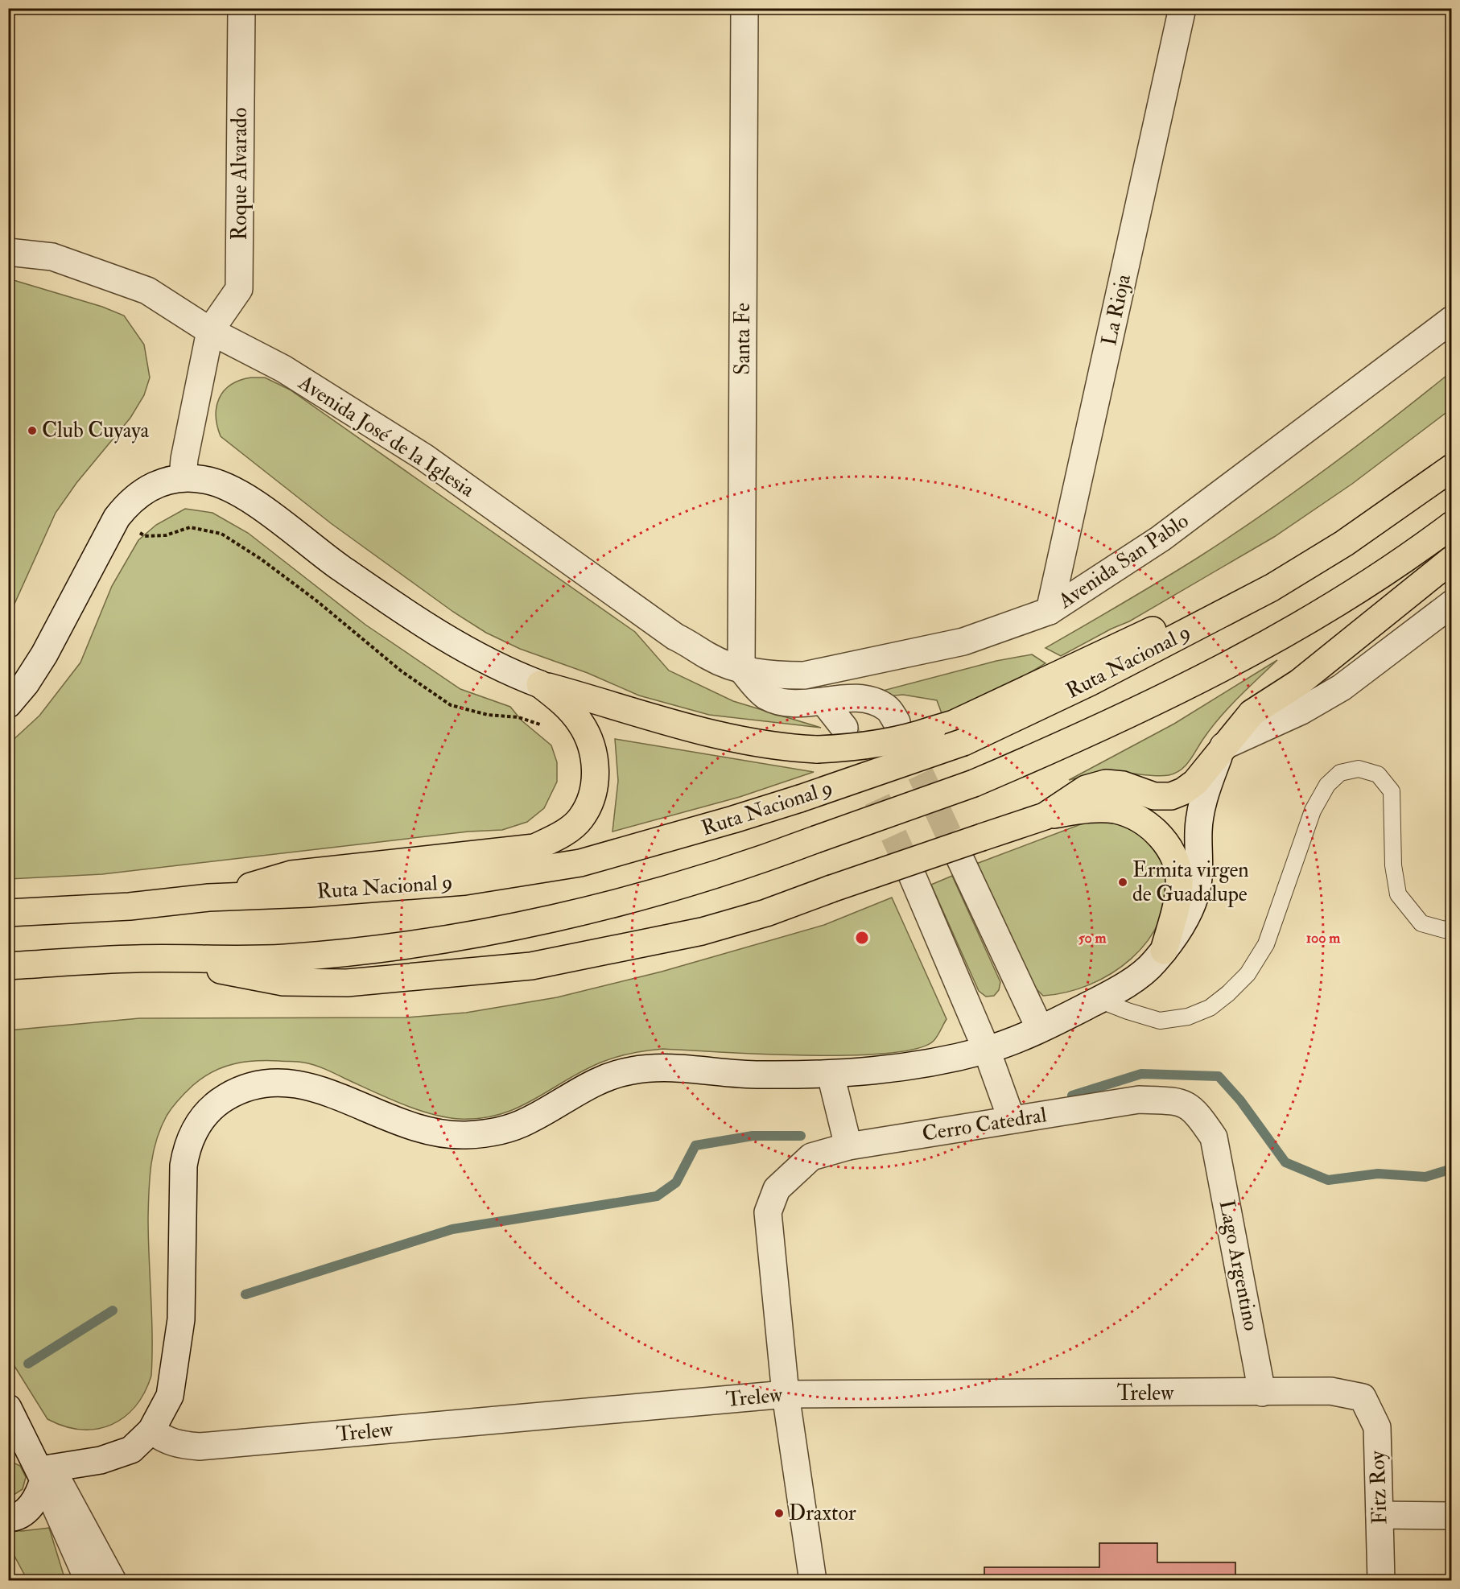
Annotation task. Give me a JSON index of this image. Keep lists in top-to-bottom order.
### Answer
{
  "streets": {
    "highway": ["Ruta Nacional 9"],
    "street": [
      "Roque Alvarado",
      "La Rioja",
      "Santa Fe",
      "Avenida José de la Iglesia",
      "Avenida San Pablo",
      "Cerro Catedral",
      "Lago Argentino",
      "Trelew",
      "Fitz Roy"
    ]
  },
  "crossings": [
    ["Roque Alvarado", "Avenida José de la Iglesia"],
    ["La Rioja", "Avenida San Pablo"],
    ["Santa Fe", "Avenida José de la Iglesia"],
    ["Santa Fe", "Avenida San Pablo"],
    ["Avenida José de la Iglesia", "Avenida San Pablo"],
    ["Cerro Catedral", "Lago Argentino"],
    ["Cerro Catedral", "Trelew"],
    ["Lago Argentino", "Trelew"],
    ["Trelew", "Fitz Roy"]
  ],
  "places": ["Club Cuyaya", "Ermita virgen de Guadalupe", "Draxtor"],
  "rings": ["50 m", "100 m"]
}
